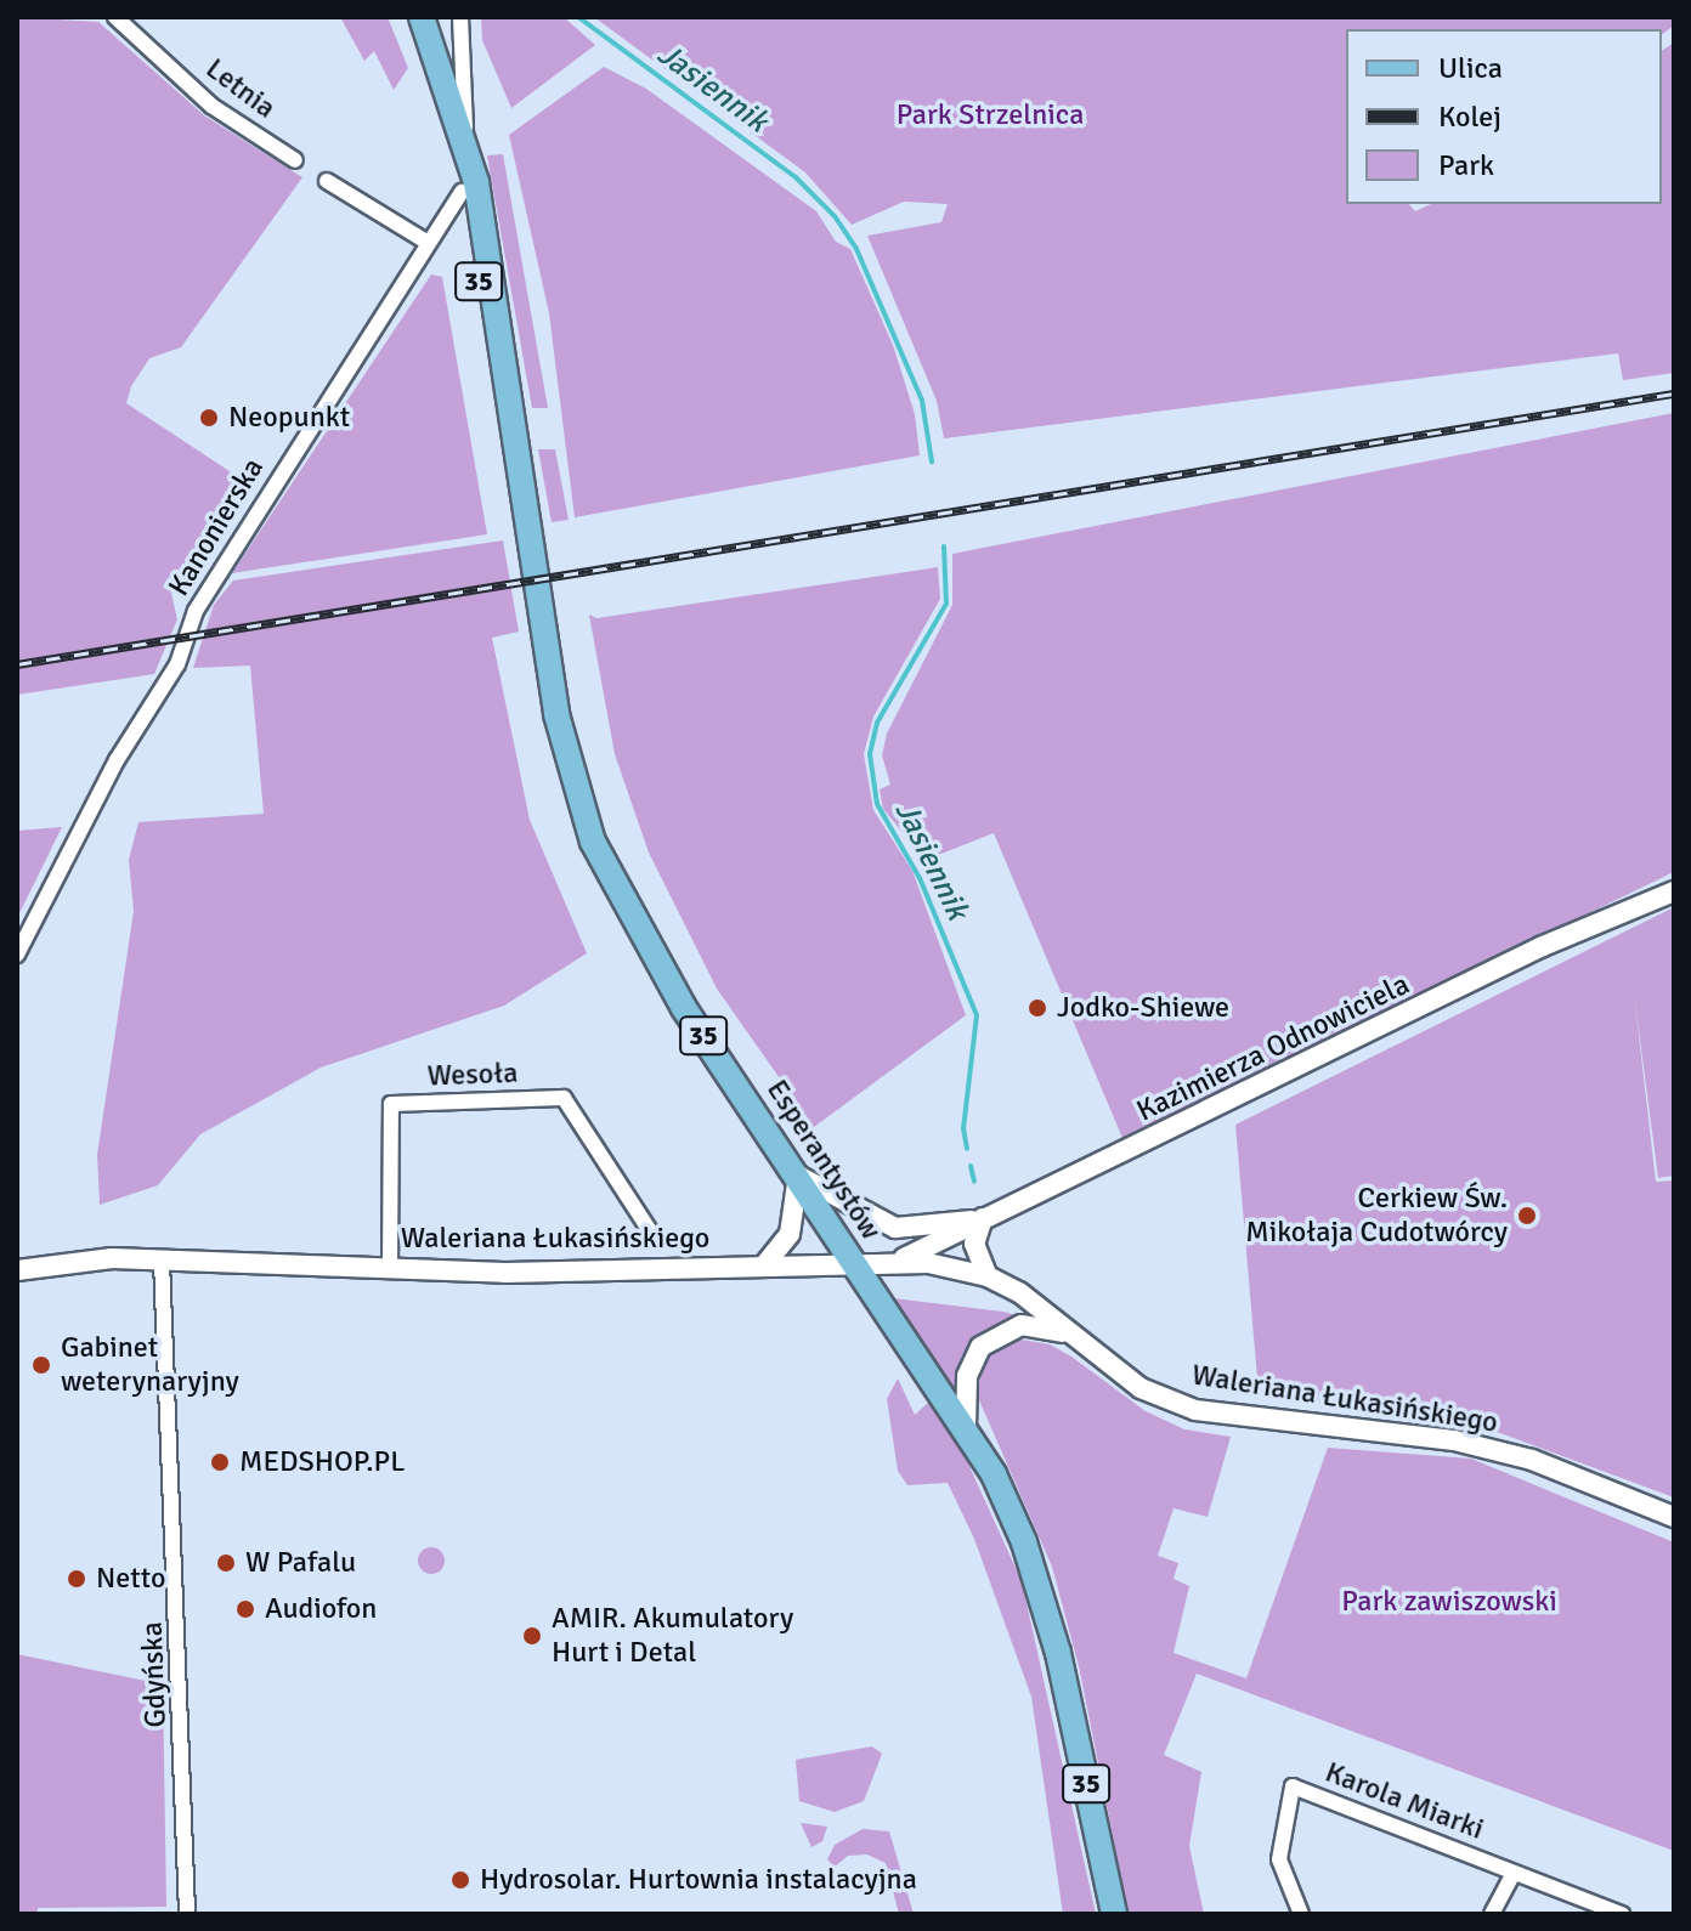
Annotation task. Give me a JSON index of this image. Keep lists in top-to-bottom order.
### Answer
{
  "streets": {
    "main road": ["35", "Esperantystów"],
    "street": [
      "Letnia",
      "Kanonierska",
      "Kazimierza Odnowiciela",
      "Wesoła",
      "Waleriana Łukasińskiego",
      "Gdyńska",
      "Karola Miarki"
    ]
  },
  "crossings": [
    ["Kanonierska", "Esperantystów"],
    ["Kazimierza Odnowiciela", "Waleriana Łukasińskiego"],
    ["Wesoła", "Waleriana Łukasińskiego"],
    ["Esperantystów", "Waleriana Łukasińskiego"],
    ["Waleriana Łukasińskiego", "Gdyńska"]
  ],
  "water": ["Jasiennik"],
  "parks": ["Park Strzelnica", "Park zawiszowski"],
  "places": [
    "Neopunkt",
    "Jodko-Shiewe",
    "Cerkiew Św. Mikołaja Cudotwórcy",
    "Gabinet weterynaryjny",
    "MEDSHOP.PL",
    "W Pafalu",
    "Netto",
    "Audiofon",
    "AMIR. Akumulatory Hurt i Detal",
    "Hydrosolar. Hurtownia instalacyjna"
  ],
  "legend": ["Ulica", "Kolej", "Park"]
}
